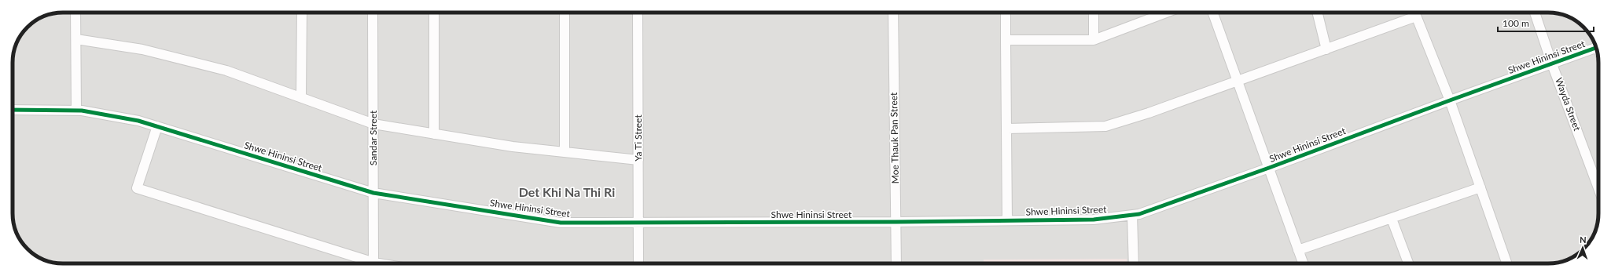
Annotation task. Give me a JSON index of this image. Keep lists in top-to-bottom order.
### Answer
{
  "streets": {
    "street": [
      "Shwe Hininsi Street",
      "Wayda Street",
      "Sandar Street",
      "Ya Ti Street",
      "Moe Thauk Pan Street"
    ]
  },
  "crossings": [
    ["Shwe Hininsi Street", "Wayda Street"],
    ["Shwe Hininsi Street", "Sandar Street"],
    ["Shwe Hininsi Street", "Ya Ti Street"],
    ["Shwe Hininsi Street", "Moe Thauk Pan Street"]
  ],
  "districts": ["Det Khi Na Thi Ri"],
  "scale_bar": "100 m",
  "north": "top"
}
